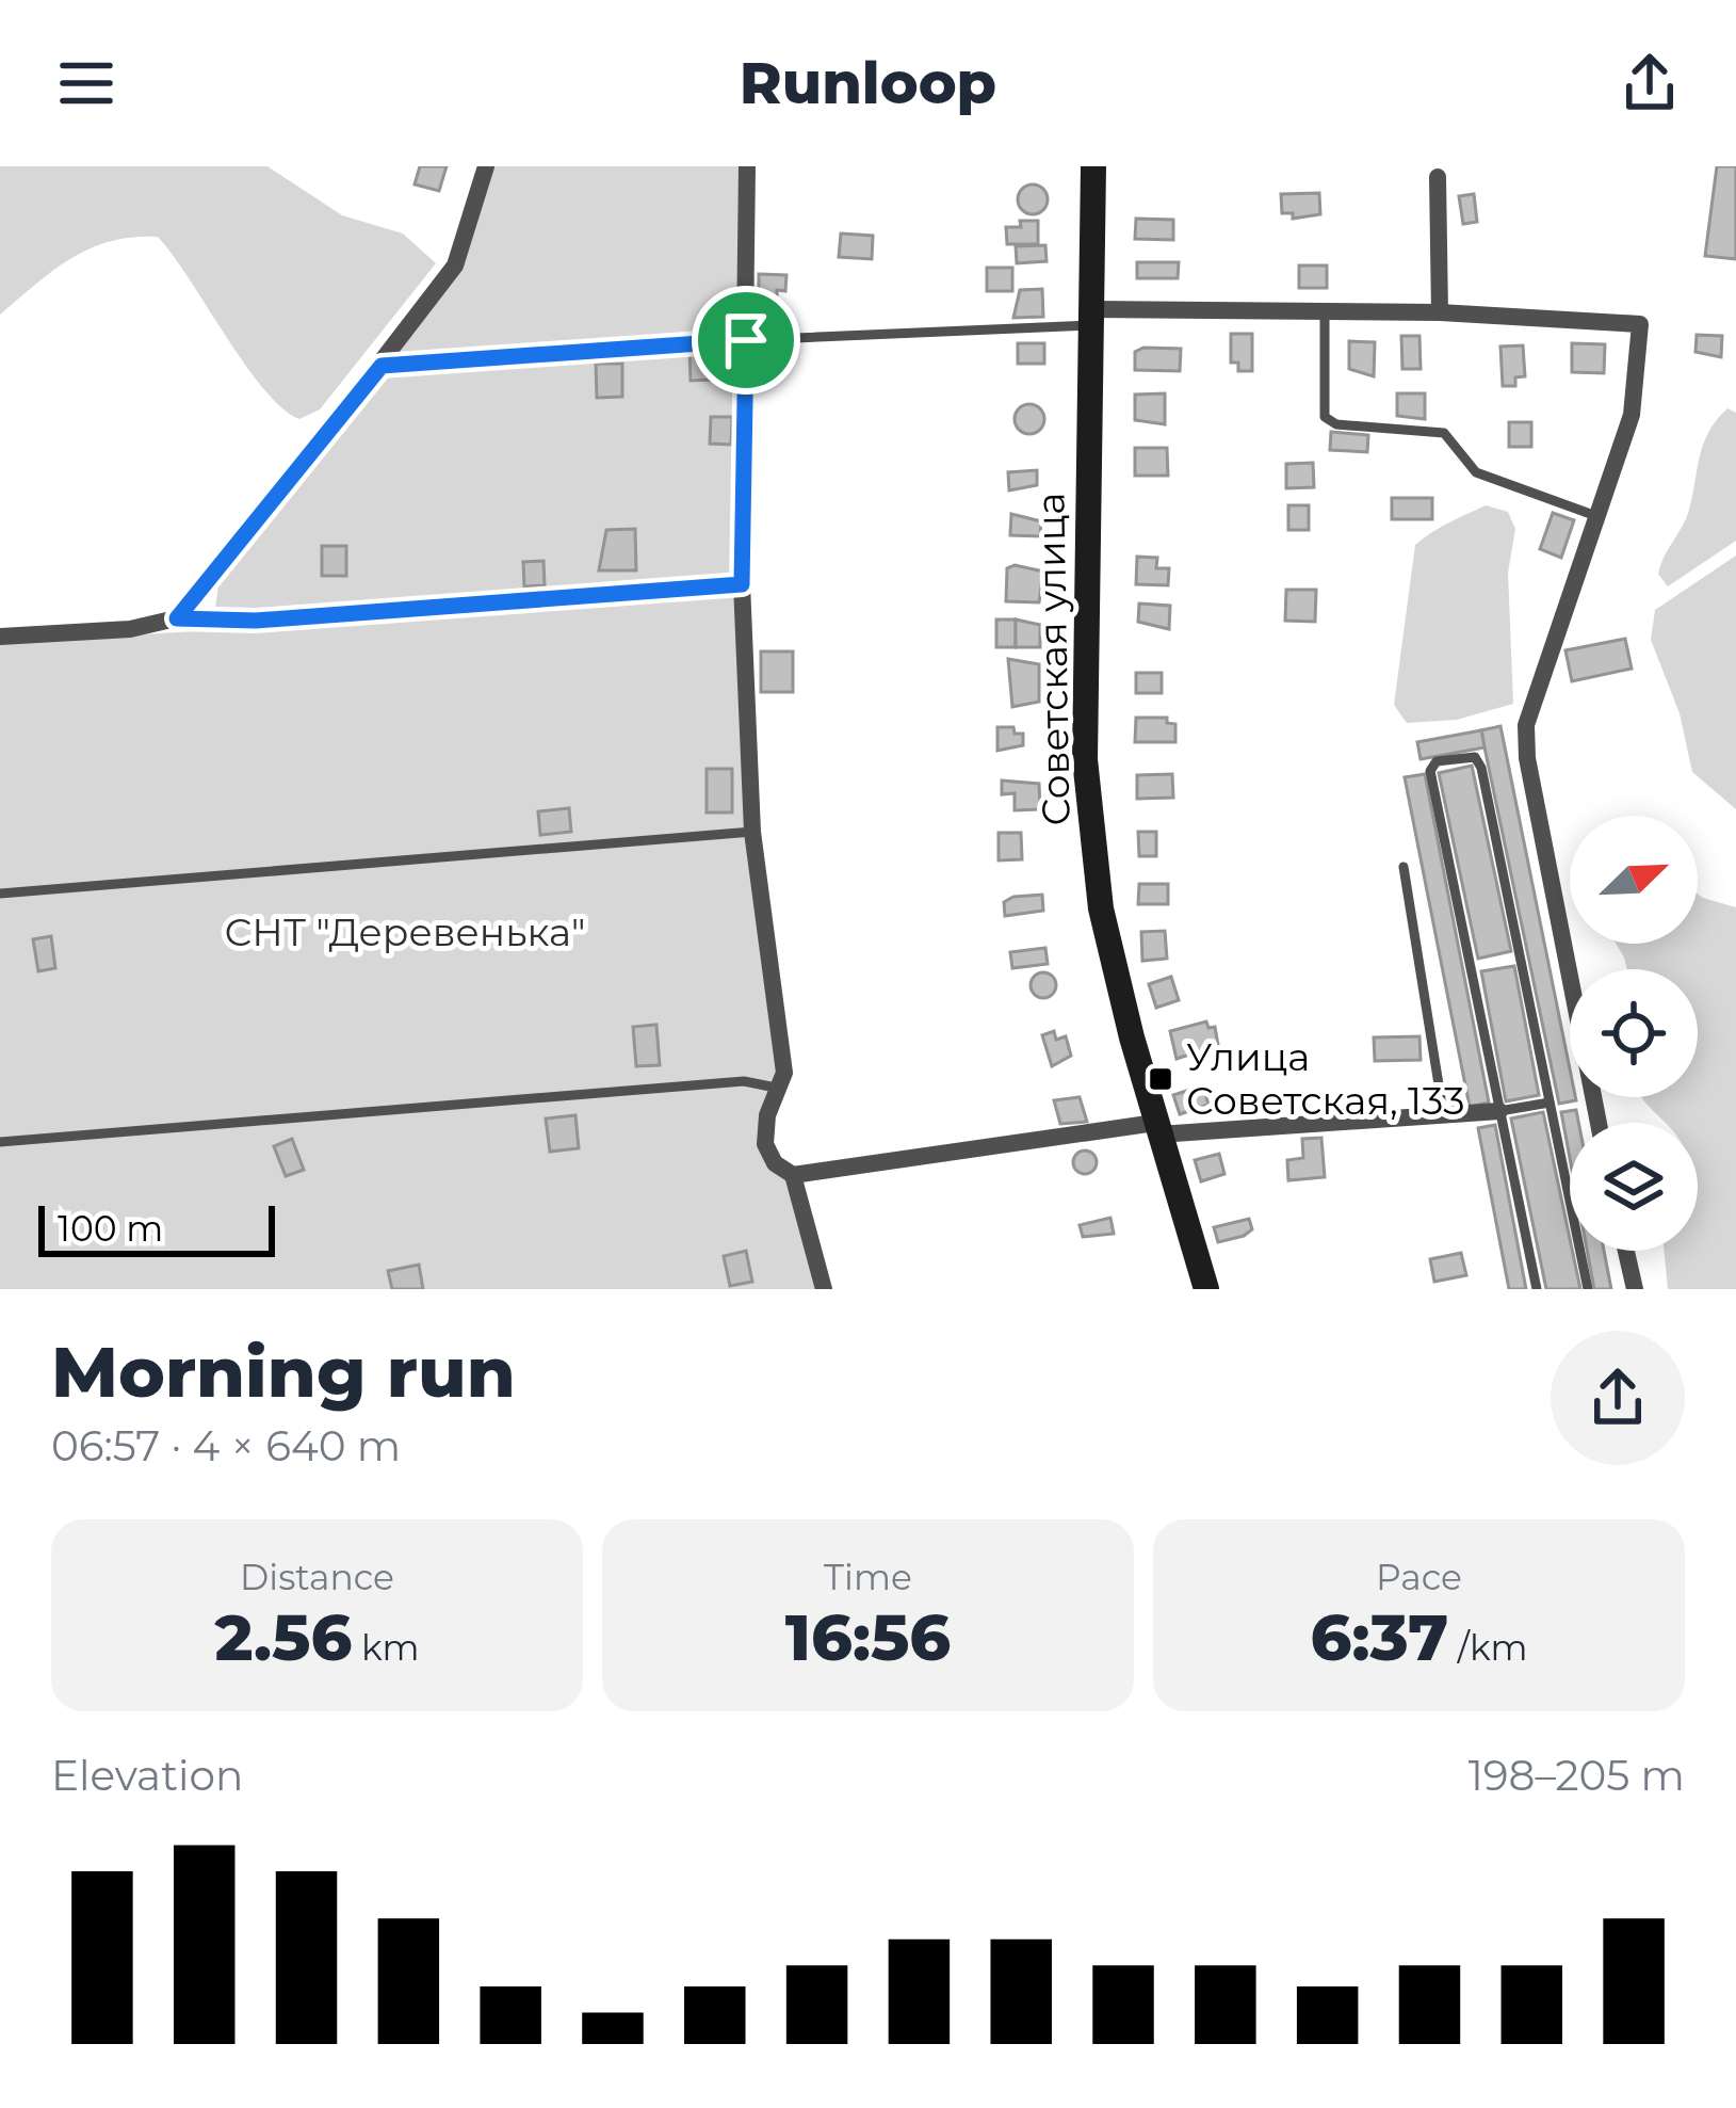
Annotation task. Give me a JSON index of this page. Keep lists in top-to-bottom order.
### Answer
{
  "streets": {
    "street": ["Советская улица"]
  },
  "parks": ["СНТ \"Деревенька\""],
  "places": {
    "transit": ["Улица Советская, 133"]
  },
  "scale_bar": "100 m",
  "north": "top right",
  "page": {
    "header": "Runloop",
    "scale": "100 m",
    "heading": ["Morning run", "06:57 · 4 × 640 m"],
    "stats": [
      ["Distance", "2.56 km"],
      ["Time", "16:56"],
      ["Pace", "6:37 /km"]
    ],
    "chart": ["Elevation", "198–205 m"]
  }
}
